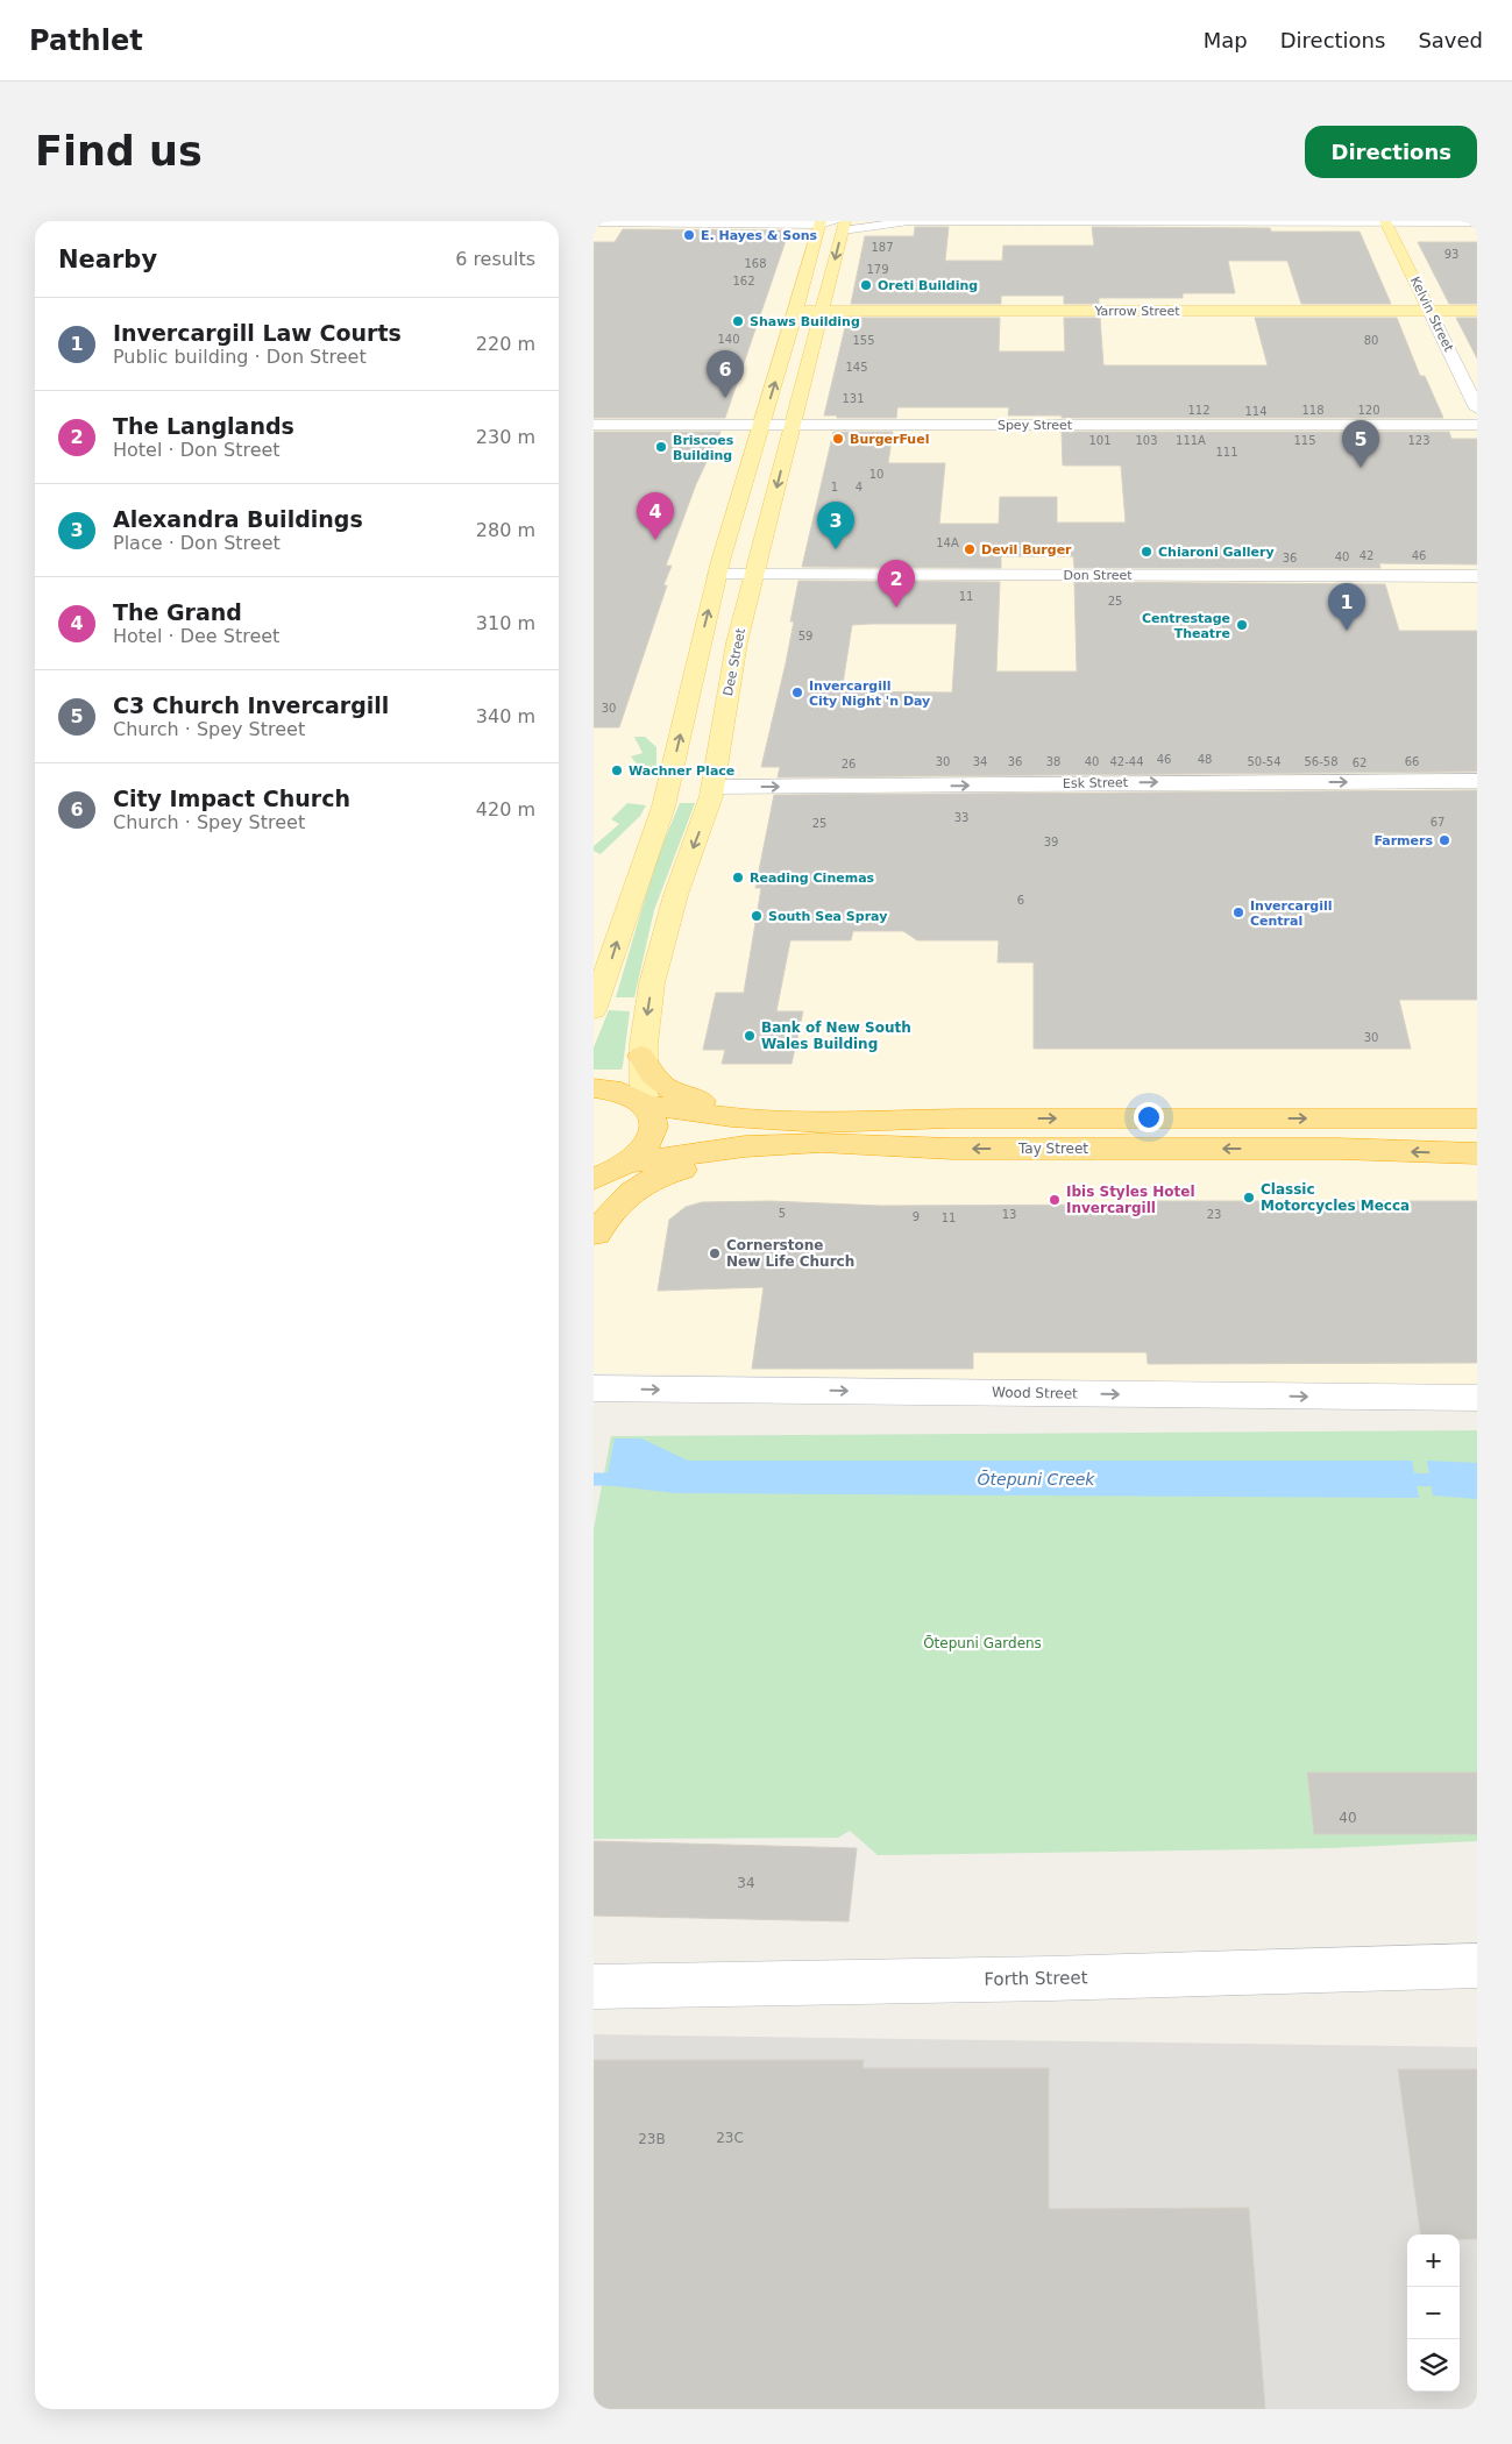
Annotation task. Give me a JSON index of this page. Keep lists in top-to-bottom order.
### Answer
{
  "streets": {
    "highway": ["Tay Street"],
    "main road": ["Yarrow Street", "Kelvin Street", "Dee Street"],
    "street": [
      "Spey Street",
      "Don Street",
      "Esk Street",
      "Wood Street",
      "Forth Street"
    ]
  },
  "crossings": [
    ["Yarrow Street", "Kelvin Street"],
    ["Yarrow Street", "Dee Street"],
    ["Spey Street", "Dee Street"],
    ["Don Street", "Dee Street"],
    ["Dee Street", "Esk Street"],
    ["Dee Street", "Tay Street"]
  ],
  "one_way": ["Esk Street", "Wood Street"],
  "water": ["Ōtepuni Creek"],
  "parks": ["Ōtepuni Gardens"],
  "places": [
    "E. Hayes & Sons",
    "Oreti Building",
    "Shaws Building",
    "BurgerFuel",
    "Briscoes Building",
    "Devil Burger",
    "Chiaroni Gallery",
    "Centrestage Theatre",
    "Invercargill City Night 'n Day",
    "Wachner Place",
    "Farmers",
    "Reading Cinemas",
    "Invercargill Central",
    "South Sea Spray",
    "Bank of New South Wales Building",
    "Classic Motorcycles Mecca",
    "Ibis Styles Hotel Invercargill",
    "Cornerstone New Life Church"
  ],
  "house_numbers": [
    "187",
    "93",
    "168",
    "179",
    "162",
    "140",
    "155",
    "80",
    "145",
    "131",
    "112",
    "118",
    "120",
    "114",
    "101",
    "103",
    "111A",
    "115",
    "123",
    "111",
    "10",
    "1",
    "4",
    "14A",
    "42",
    "46",
    "40",
    "36",
    "11",
    "25",
    "59",
    "30",
    "46",
    "48",
    "30",
    "34",
    "36",
    "38",
    "40",
    "42-44",
    "50-54",
    "56-58",
    "66",
    "62",
    "26",
    "33",
    "67",
    "25",
    "39",
    "6",
    "30",
    "5",
    "13",
    "23",
    "9",
    "11",
    "40",
    "34",
    "23C",
    "23B"
  ],
  "page": {
    "header": "Pathlet",
    "nav": ["Map", "Directions", "Saved"],
    "buttons": "Directions",
    "title": "Find us",
    "heading": ["Nearby", "6 results"],
    "list": [
      {
        "mark": "1",
        "name": "Invercargill Law Courts",
        "note": "Public building · Don Street",
        "value": "220 m"
      },
      {
        "mark": "2",
        "name": "The Langlands",
        "note": "Hotel · Don Street",
        "value": "230 m"
      },
      {
        "mark": "3",
        "name": "Alexandra Buildings",
        "note": "Place · Don Street",
        "value": "280 m"
      },
      {
        "mark": "4",
        "name": "The Grand",
        "note": "Hotel · Dee Street",
        "value": "310 m"
      },
      {
        "mark": "5",
        "name": "C3 Church Invercargill",
        "note": "Church · Spey Street",
        "value": "340 m"
      },
      {
        "mark": "6",
        "name": "City Impact Church",
        "note": "Church · Spey Street",
        "value": "420 m"
      }
    ],
    "pins": [
      "6",
      "5",
      "4",
      "3",
      "2",
      "1"
    ],
    "map_buttons": ["+", "−"]
  }
}
